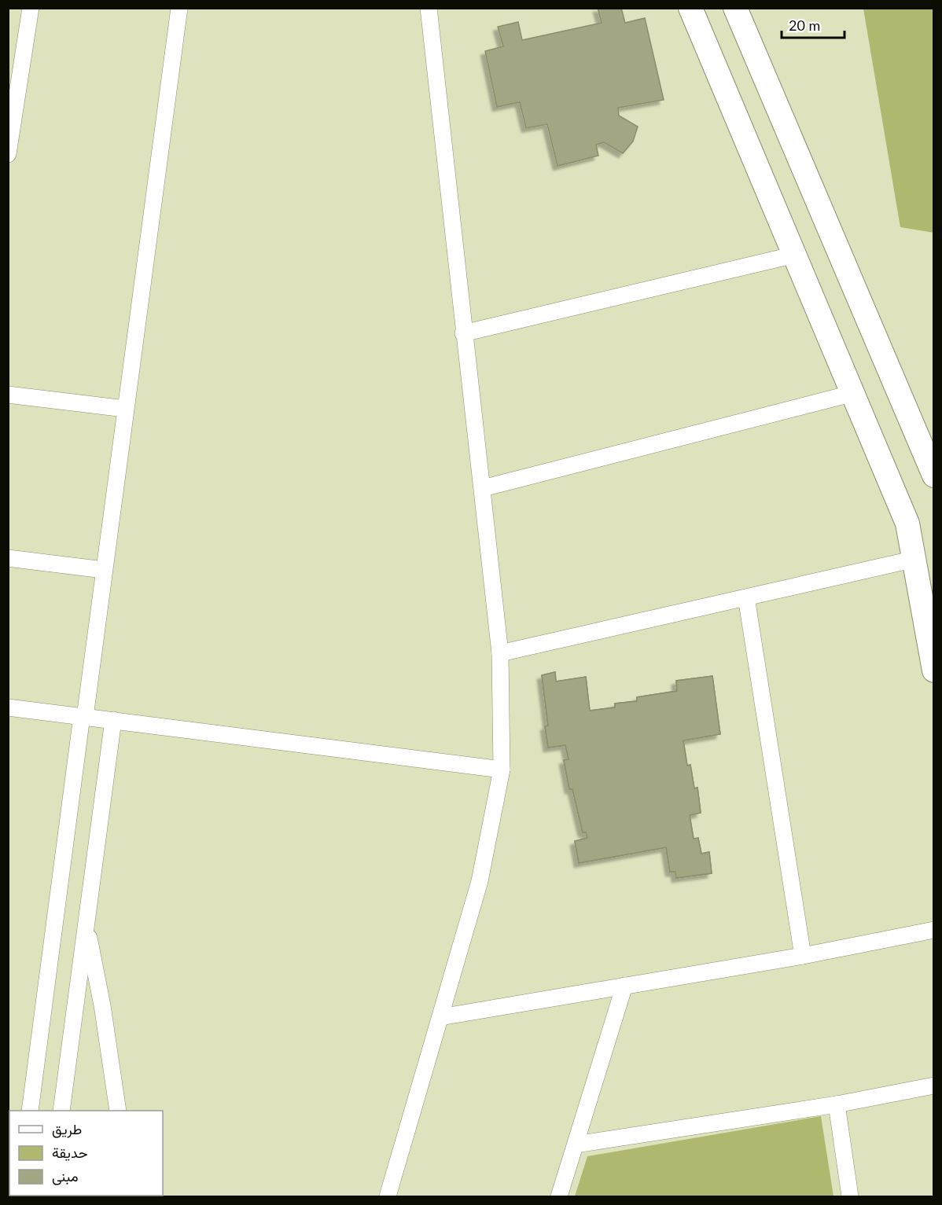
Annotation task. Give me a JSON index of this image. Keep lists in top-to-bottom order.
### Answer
{
  "legend": ["طريق", "حديقة", "مبنى"],
  "scale_bar": "20 m"
}
